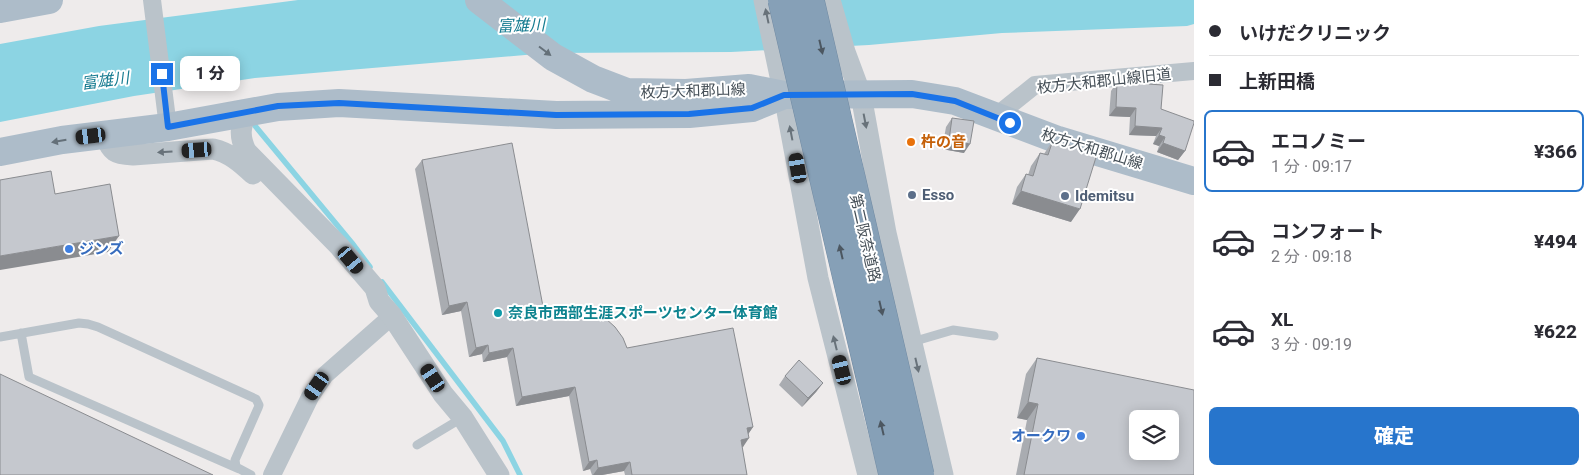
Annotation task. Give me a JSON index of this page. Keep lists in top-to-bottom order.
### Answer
{
  "streets": {
    "highway": ["第二阪奈道路"],
    "main road": ["枚方大和郡山線"],
    "street": ["枚方大和郡山線旧道"]
  },
  "crossings": [
    ["枚方大和郡山線旧道", "枚方大和郡山線"]
  ],
  "water": ["富雄川"],
  "places": [
    "杵の音",
    "Esso",
    "Idemitsu",
    "ジンズ",
    "奈良市西部生涯スポーツセンター体育館",
    "オークワ"
  ],
  "page": {
    "banner": ["いけだクリニック", "上新田橋"],
    "bubble": "1 分",
    "list": [
      {
        "name": "エコノミー",
        "note": "1 分 · 09:17",
        "value": "¥366"
      },
      {
        "name": "コンフォート",
        "note": "2 分 · 09:18",
        "value": "¥494"
      },
      {
        "name": "XL",
        "note": "3 分 · 09:19",
        "value": "¥622"
      }
    ],
    "buttons": "確定"
  }
}
